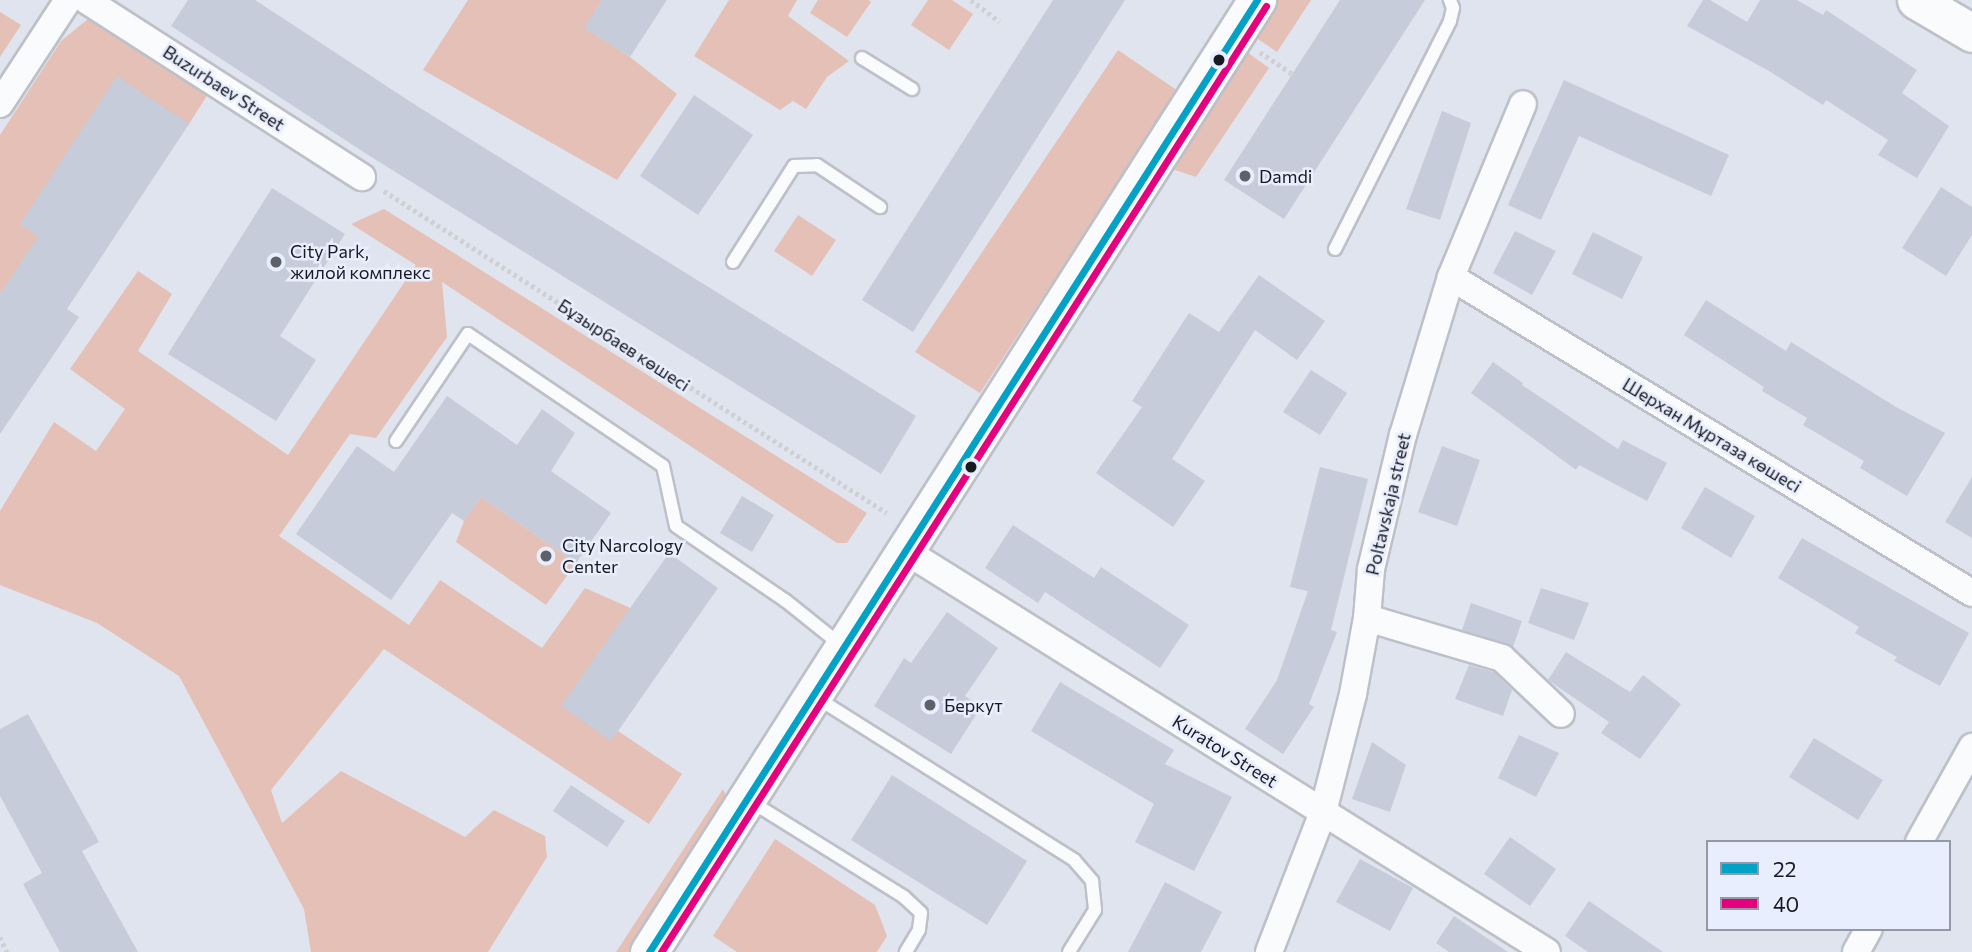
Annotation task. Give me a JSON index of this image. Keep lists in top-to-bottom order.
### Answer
{
  "streets": {
    "street": [
      "Buzurbaev Street",
      "Шерхан Мұртаза көшесі",
      "Poltavskaja street",
      "Kuratov Street"
    ],
    "path": ["Бұзырбаев көшесі"]
  },
  "crossings": [
    ["Buzurbaev Street", "Бұзырбаев көшесі"],
    ["Шерхан Мұртаза көшесі", "Poltavskaja street"],
    ["Poltavskaja street", "Kuratov Street"]
  ],
  "places": [
    "Damdi",
    "City Park, жилой комплекс",
    "City Narcology Center",
    "Беркут"
  ],
  "lines": ["transit line 22", "transit line 40"],
  "legend": ["22", "40"]
}
